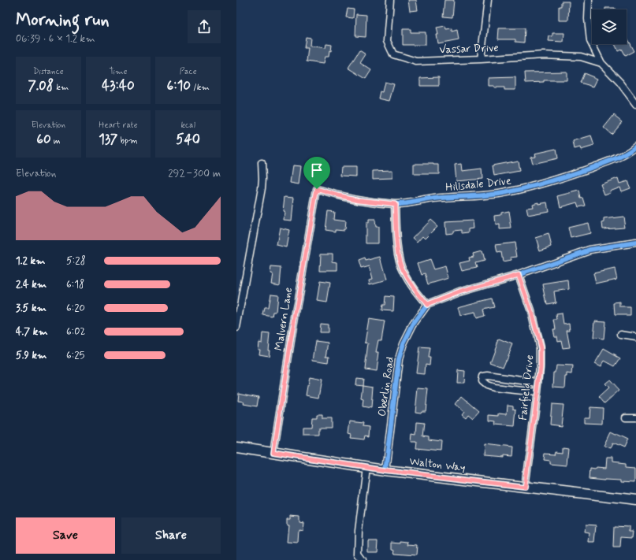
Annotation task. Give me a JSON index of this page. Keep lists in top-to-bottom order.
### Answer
{
  "streets": {
    "main road": ["Walton Way"],
    "street": [
      "Vassar Drive",
      "Hillsdale Drive",
      "Malvern Lane",
      "Oberlin Road",
      "Fairfield Drive"
    ]
  },
  "crossings": [
    ["Hillsdale Drive", "Malvern Lane"],
    ["Malvern Lane", "Walton Way"],
    ["Oberlin Road", "Walton Way"],
    ["Fairfield Drive", "Walton Way"]
  ],
  "page": {
    "heading": ["Morning run", "06:39 · 6 × 1.2 km"],
    "stats": [
      ["Distance", "7.08 km"],
      ["Time", "43:40"],
      ["Pace", "6:10 /km"],
      ["Elevation", "60 m"],
      ["Heart rate", "137 bpm"],
      ["kcal", "540"]
    ],
    "chart": ["Elevation", "292–300 m"],
    "list": [
      {
        "name": "1.2 km",
        "note": "5:28"
      },
      {
        "name": "2.4 km",
        "note": "6:18"
      },
      {
        "name": "3.5 km",
        "note": "6:20"
      },
      {
        "name": "4.7 km",
        "note": "6:02"
      },
      {
        "name": "5.9 km",
        "note": "6:25"
      }
    ],
    "buttons": ["Save", "Share"]
  }
}
